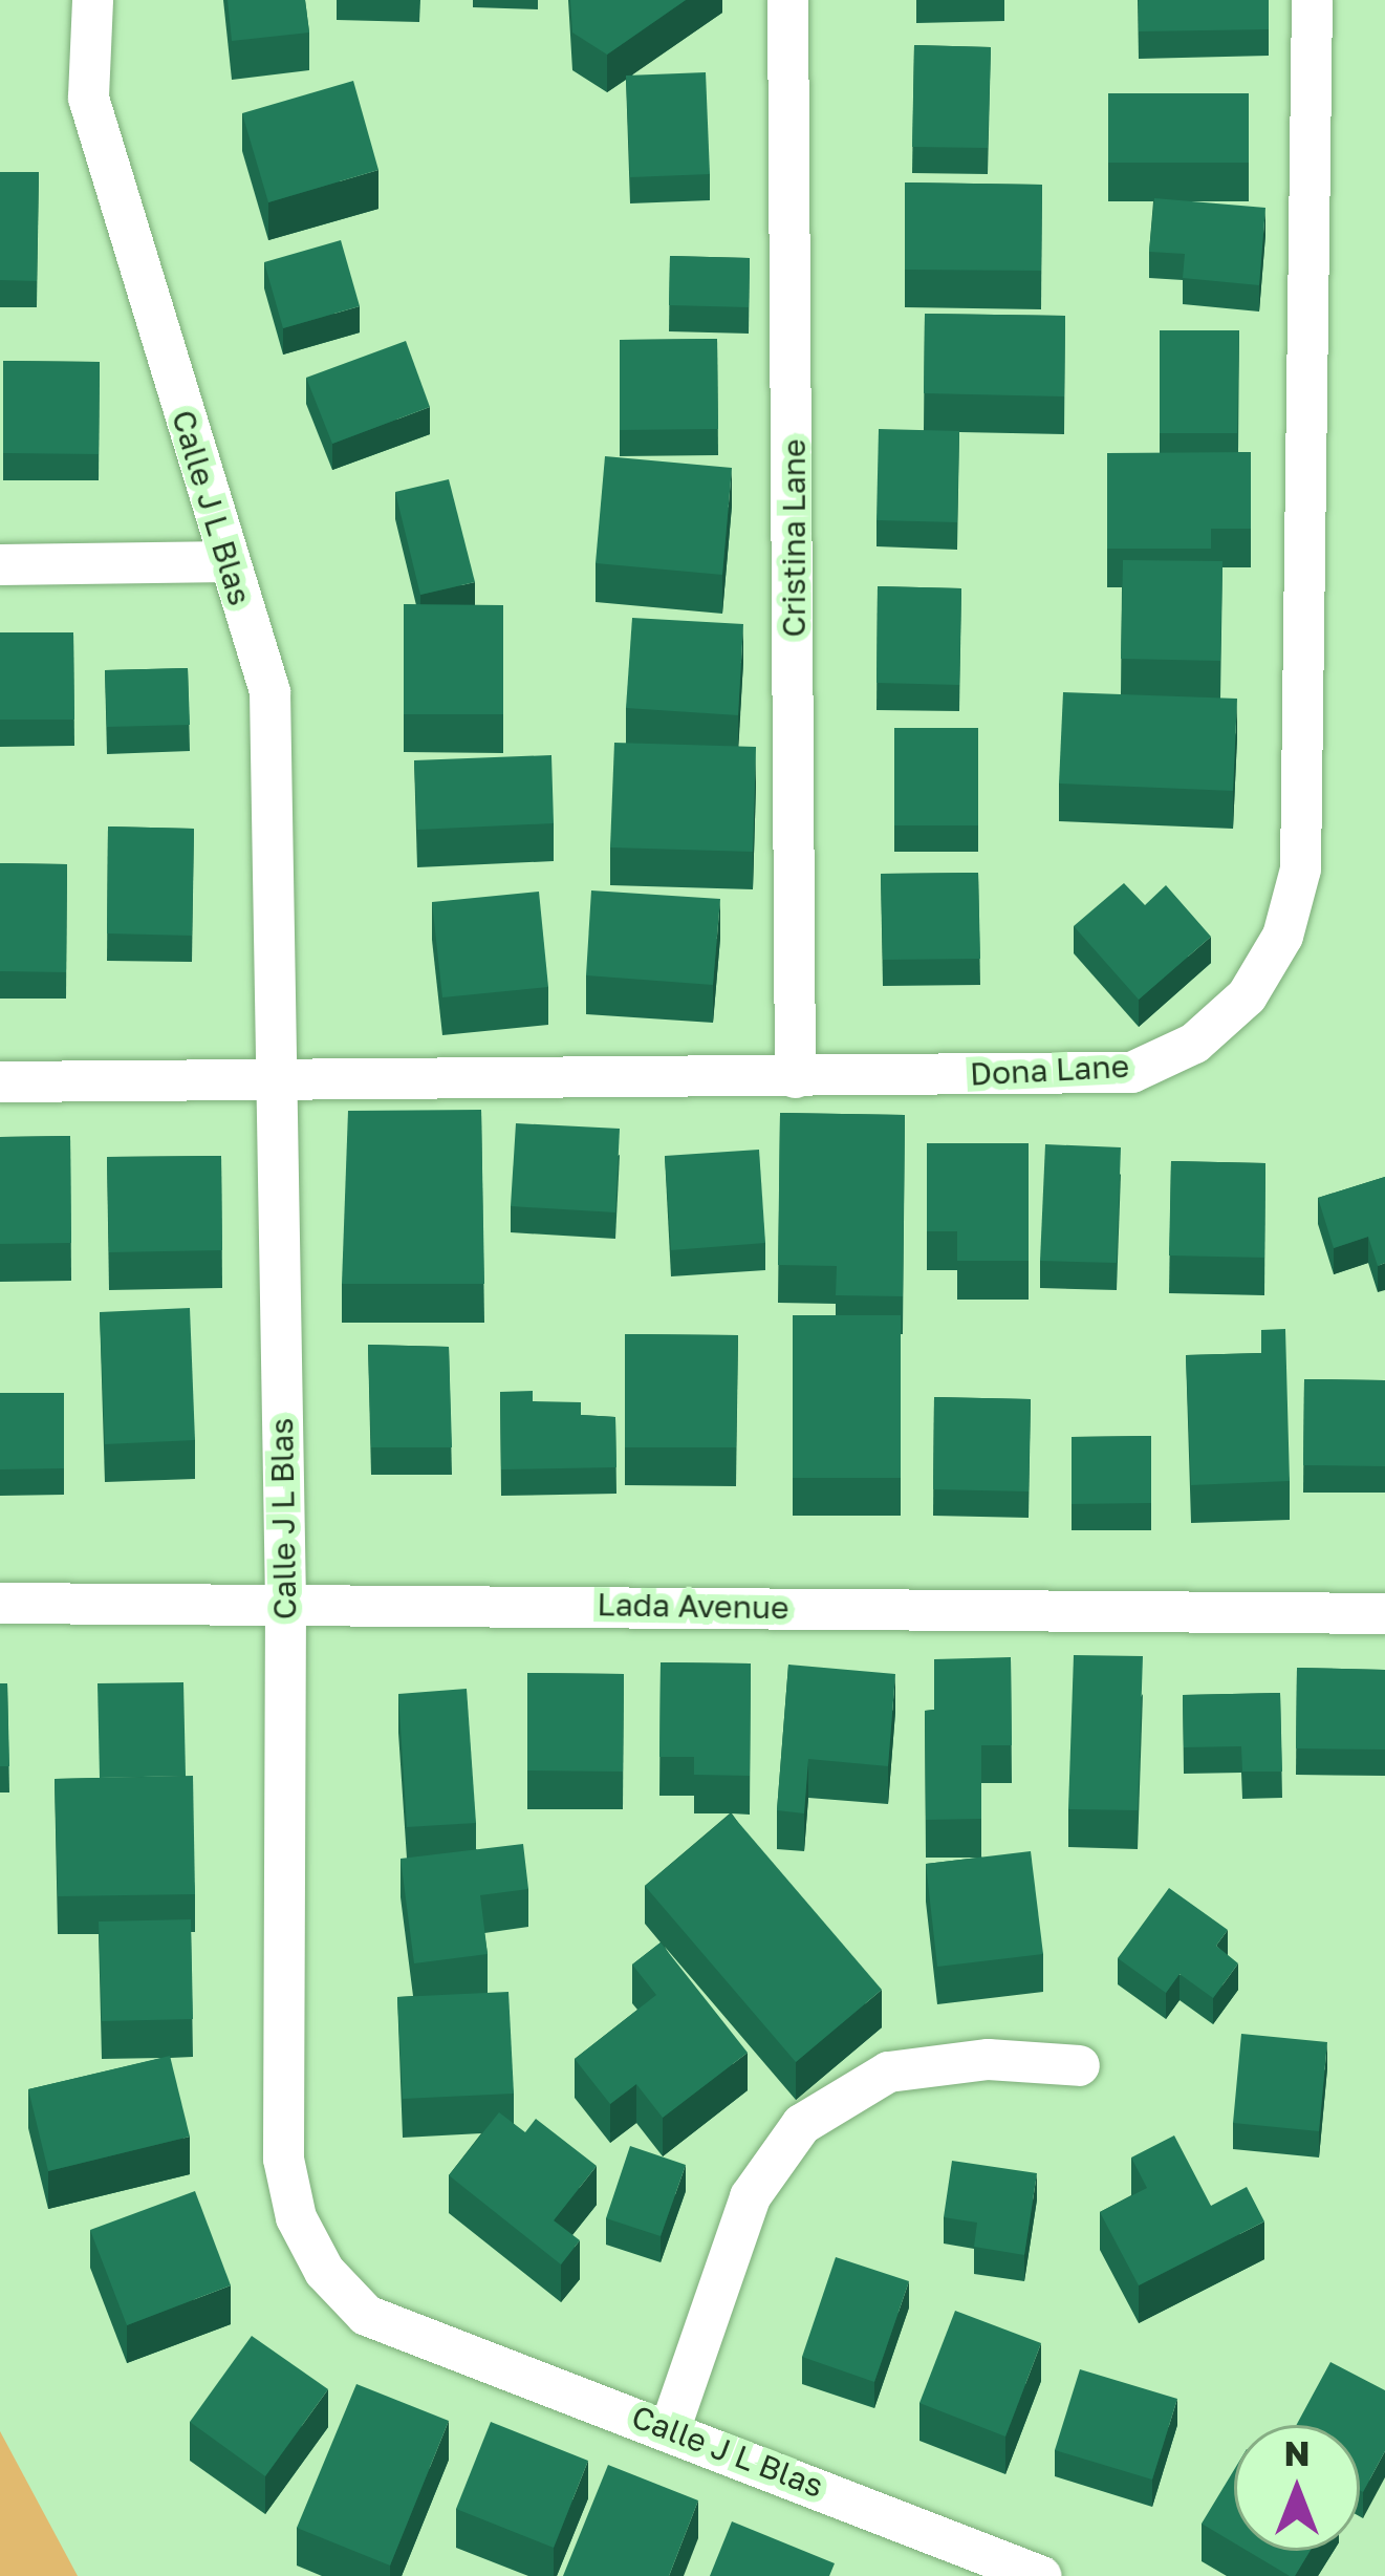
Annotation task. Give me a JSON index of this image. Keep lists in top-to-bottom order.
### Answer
{
  "streets": {
    "street": [
      "Calle J L Blas",
      "Cristina Lane",
      "Dona Lane",
      "Lada Avenue"
    ]
  },
  "crossings": [
    ["Calle J L Blas", "Dona Lane"],
    ["Calle J L Blas", "Lada Avenue"],
    ["Cristina Lane", "Dona Lane"]
  ],
  "north": "top"
}
